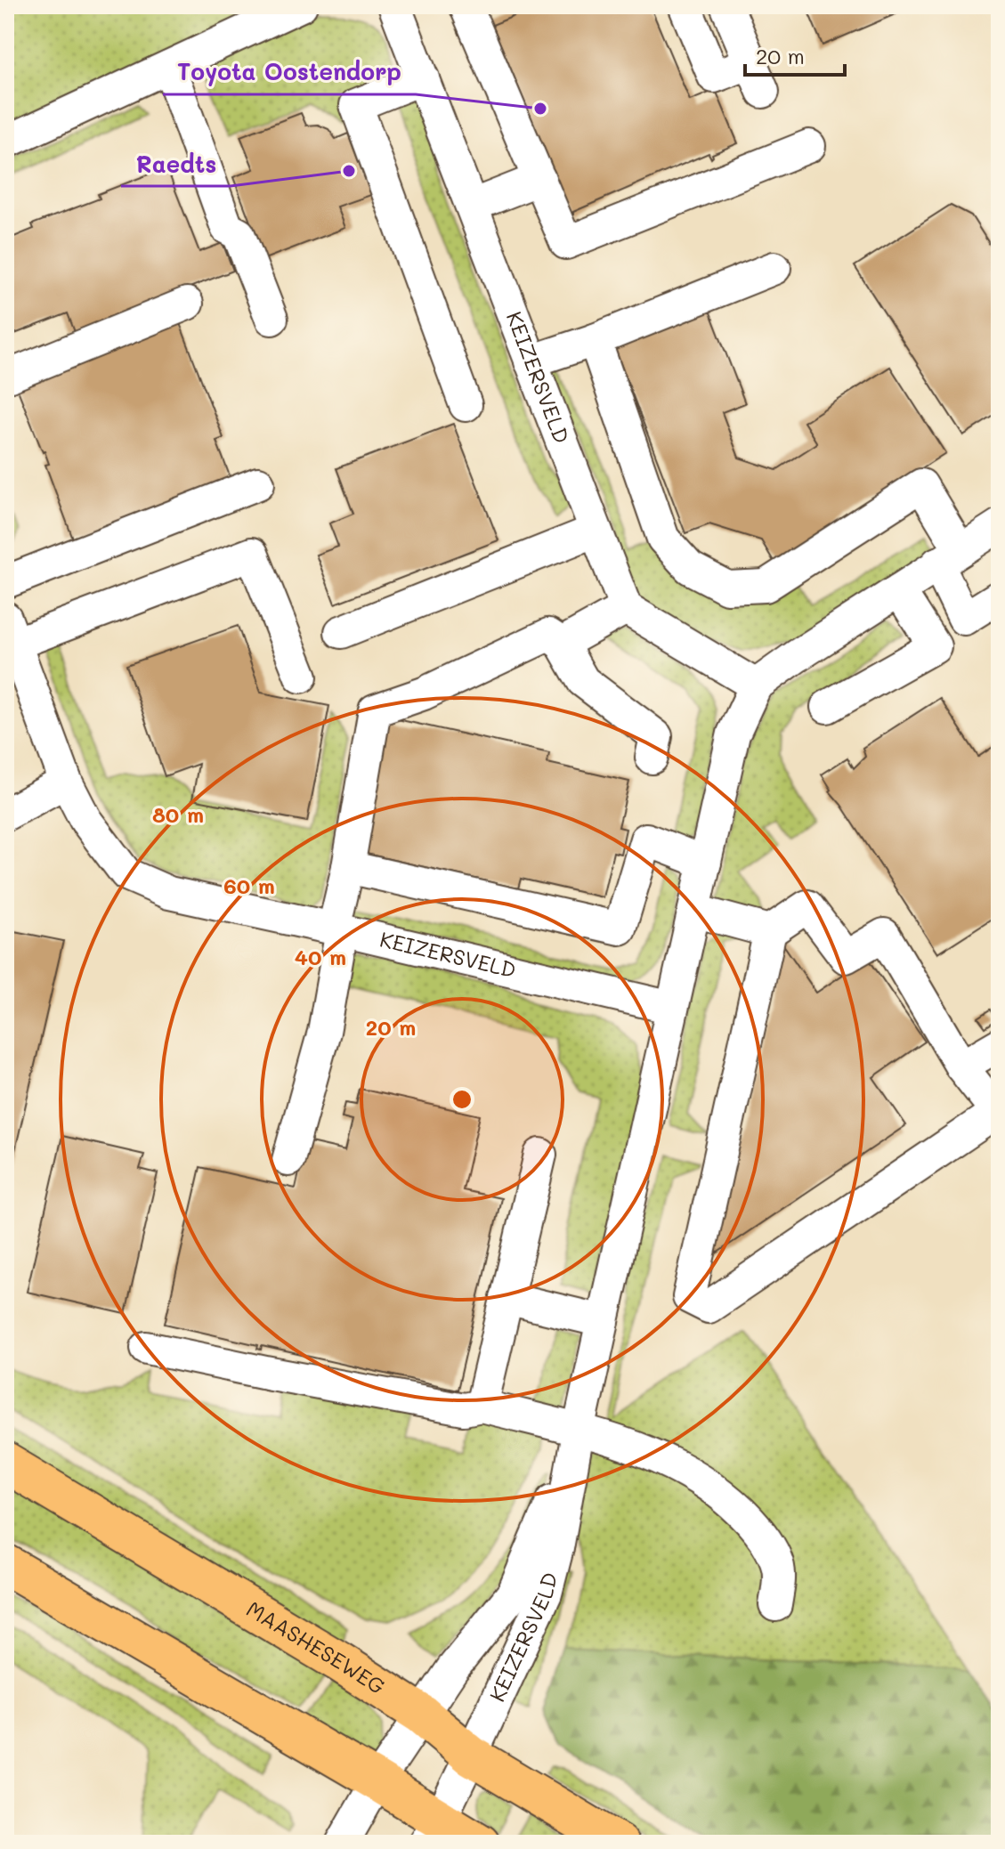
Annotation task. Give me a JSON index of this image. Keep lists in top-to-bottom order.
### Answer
{
  "streets": {
    "main road": ["MAASHESEWEG"],
    "street": ["KEIZERSVELD"]
  },
  "crossings": [
    ["KEIZERSVELD", "MAASHESEWEG"]
  ],
  "places": ["Toyota Oostendorp", "Raedts"],
  "scale_bar": "20 m",
  "rings": [
    "80 m",
    "60 m",
    "40 m",
    "20 m"
  ]
}
